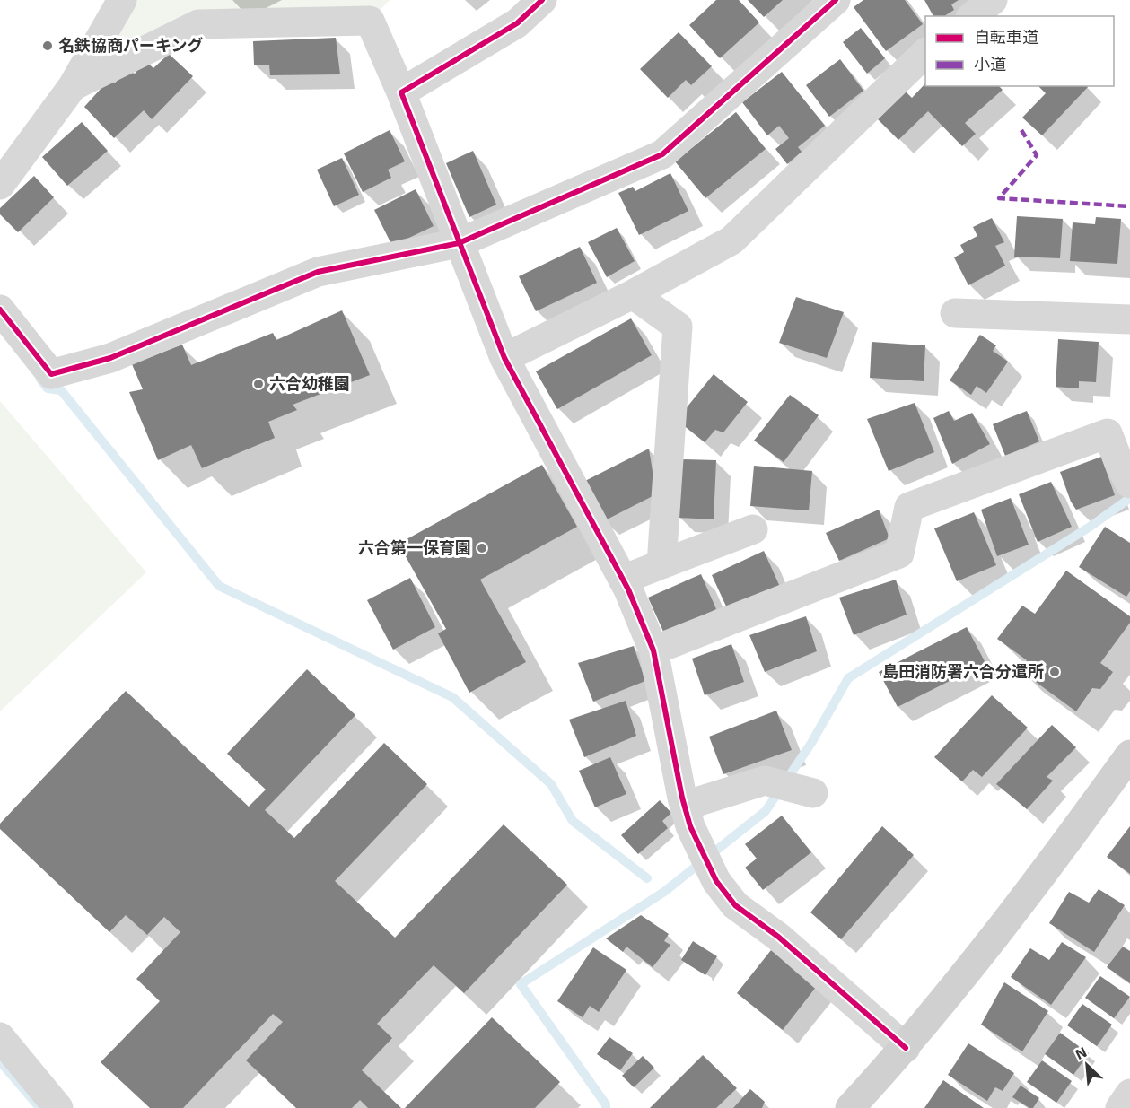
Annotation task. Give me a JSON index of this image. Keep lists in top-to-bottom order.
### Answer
{
  "places": [
    "名鉄協商パーキング",
    "六合幼稚園",
    "六合第一保育園",
    "島田消防署六合分遣所"
  ],
  "legend": ["自転車道", "小道"],
  "north": "top left"
}
